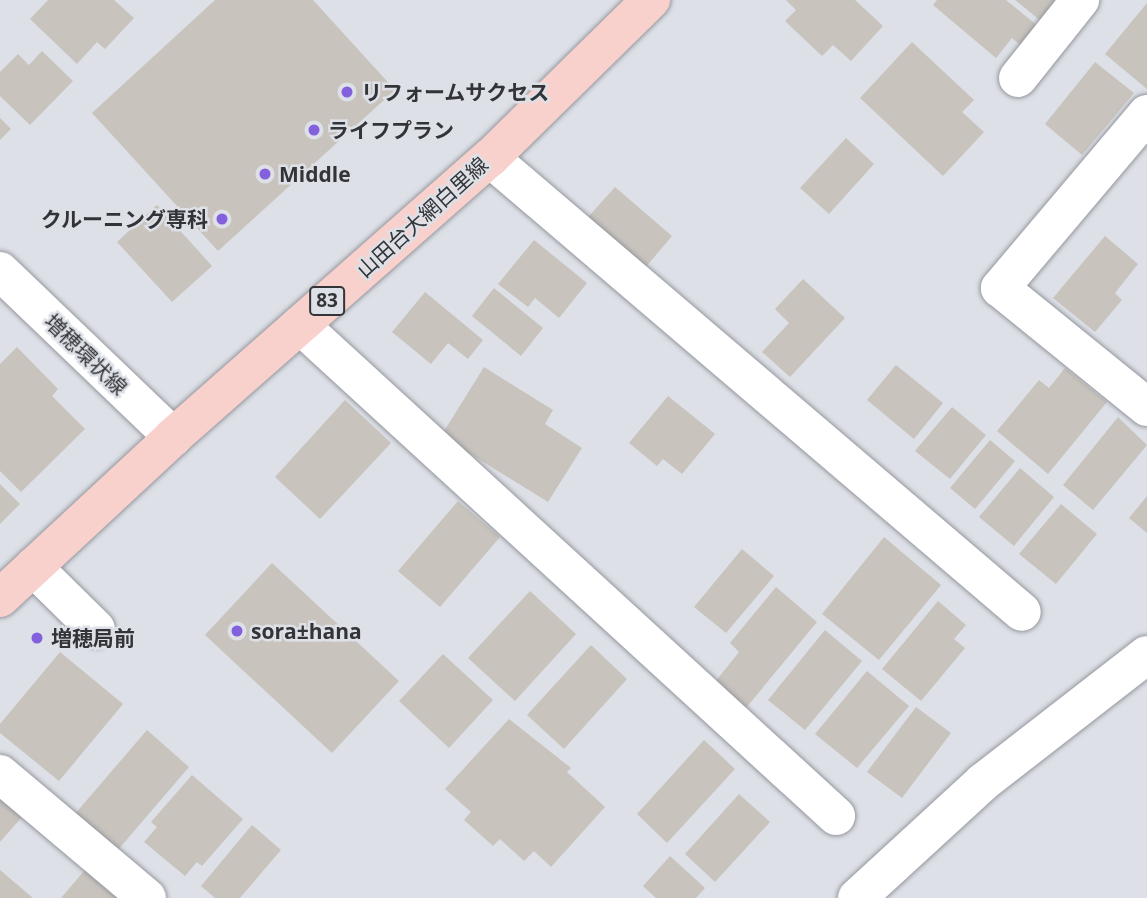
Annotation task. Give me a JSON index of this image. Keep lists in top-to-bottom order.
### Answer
{
  "streets": {
    "main road": ["山田台大網白里線", "83"],
    "street": ["増穂環状線"]
  },
  "crossings": [
    ["山田台大網白里線", "増穂環状線"]
  ],
  "places": [
    "リフォームサクセス",
    "ライフプラン",
    "Middle",
    "クルーニング専科",
    "sora±hana",
    "増穂局前"
  ]
}
